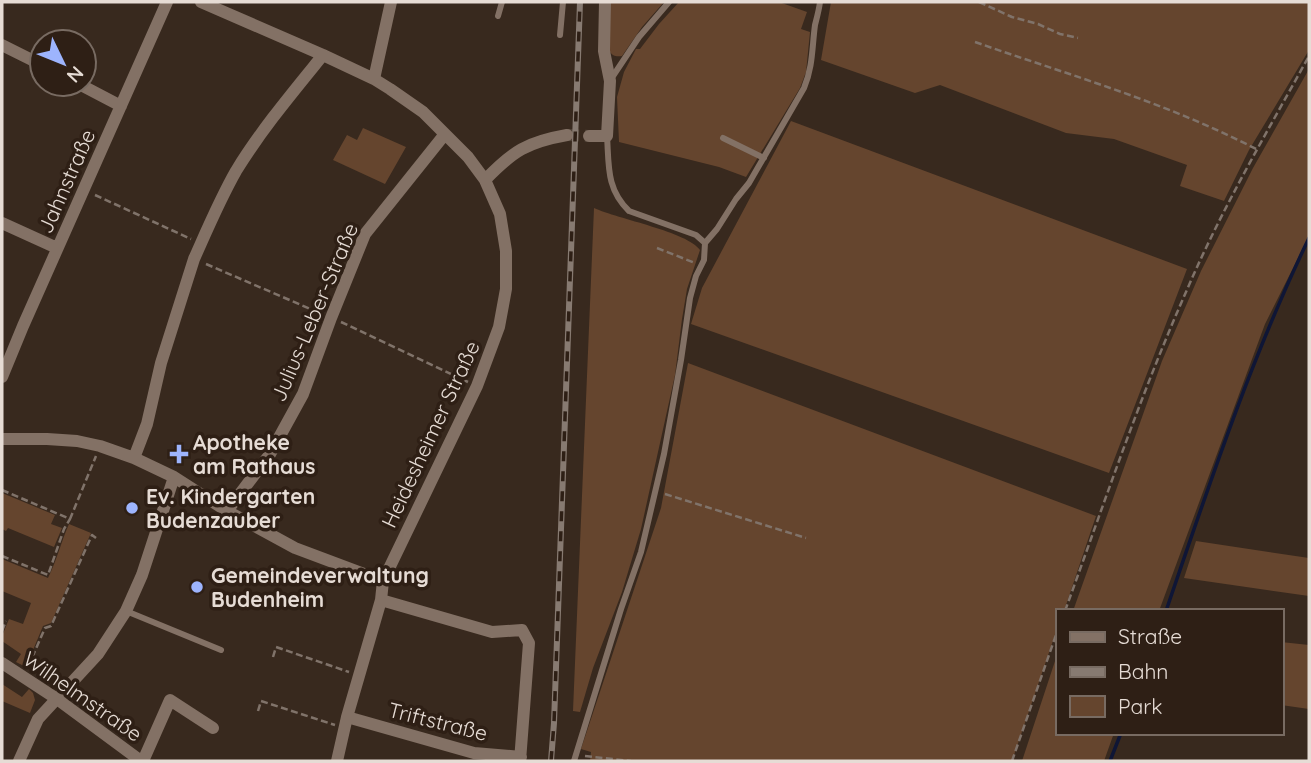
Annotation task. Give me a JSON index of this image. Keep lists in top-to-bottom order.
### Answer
{
  "streets": {
    "street": [
      "Jahnstraße",
      "Julius-Leber-Straße",
      "Heidesheimer Straße",
      "Wilhelmstraße",
      "Triftstraße"
    ]
  },
  "crossings": [
    ["Julius-Leber-Straße", "Heidesheimer Straße"],
    ["Heidesheimer Straße", "Triftstraße"]
  ],
  "places": {
    "health": ["Apotheke am Rathaus"],
    "other": ["Ev. Kindergarten Budenzauber", "Gemeindeverwaltung Budenheim"]
  },
  "legend": ["Straße", "Bahn", "Park"],
  "north": "bottom right"
}
